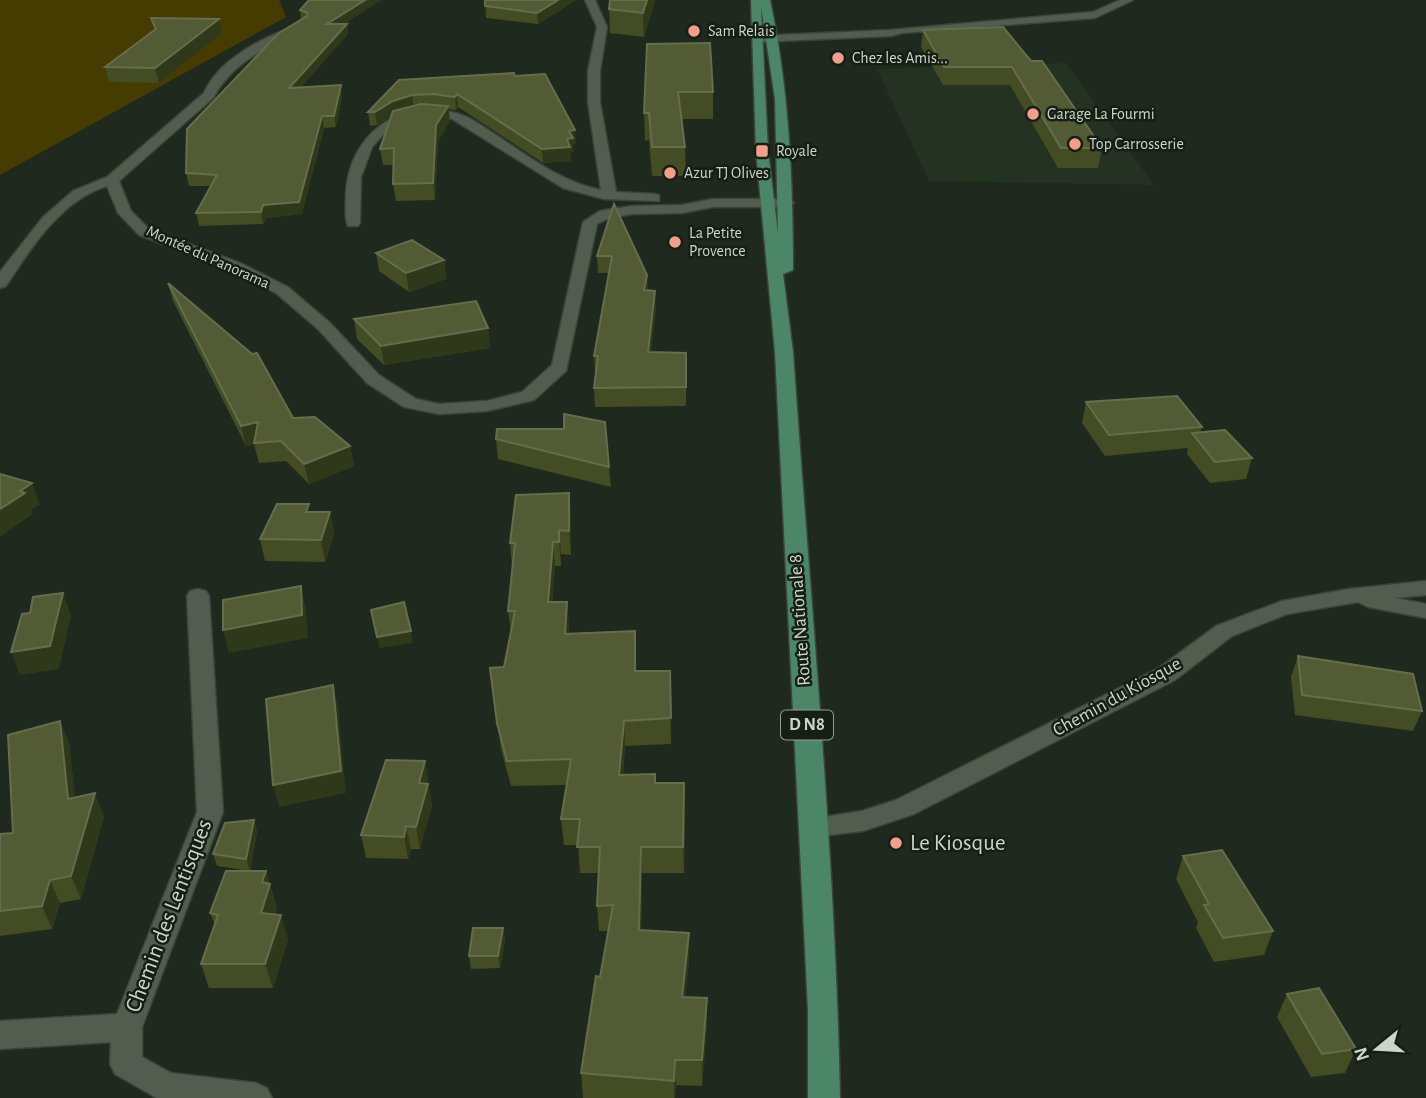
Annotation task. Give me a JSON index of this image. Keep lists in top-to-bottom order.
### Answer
{
  "streets": {
    "main road": ["Route Nationale 8", "D N8"],
    "street": ["Montée du Panorama", "Chemin du Kiosque", "Chemin des Lentisques"]
  },
  "crossings": [
    ["Montée du Panorama", "Route Nationale 8"],
    ["Route Nationale 8", "Chemin du Kiosque"]
  ],
  "places": {
    "other": [
      "Sam Relais",
      "Chez les Amis...",
      "Garage La Fourmi",
      "Top Carrosserie",
      "Azur TJ Olives",
      "La Petite Provence",
      "Le Kiosque"
    ],
    "transit": ["Royale"]
  },
  "north": "left"
}
